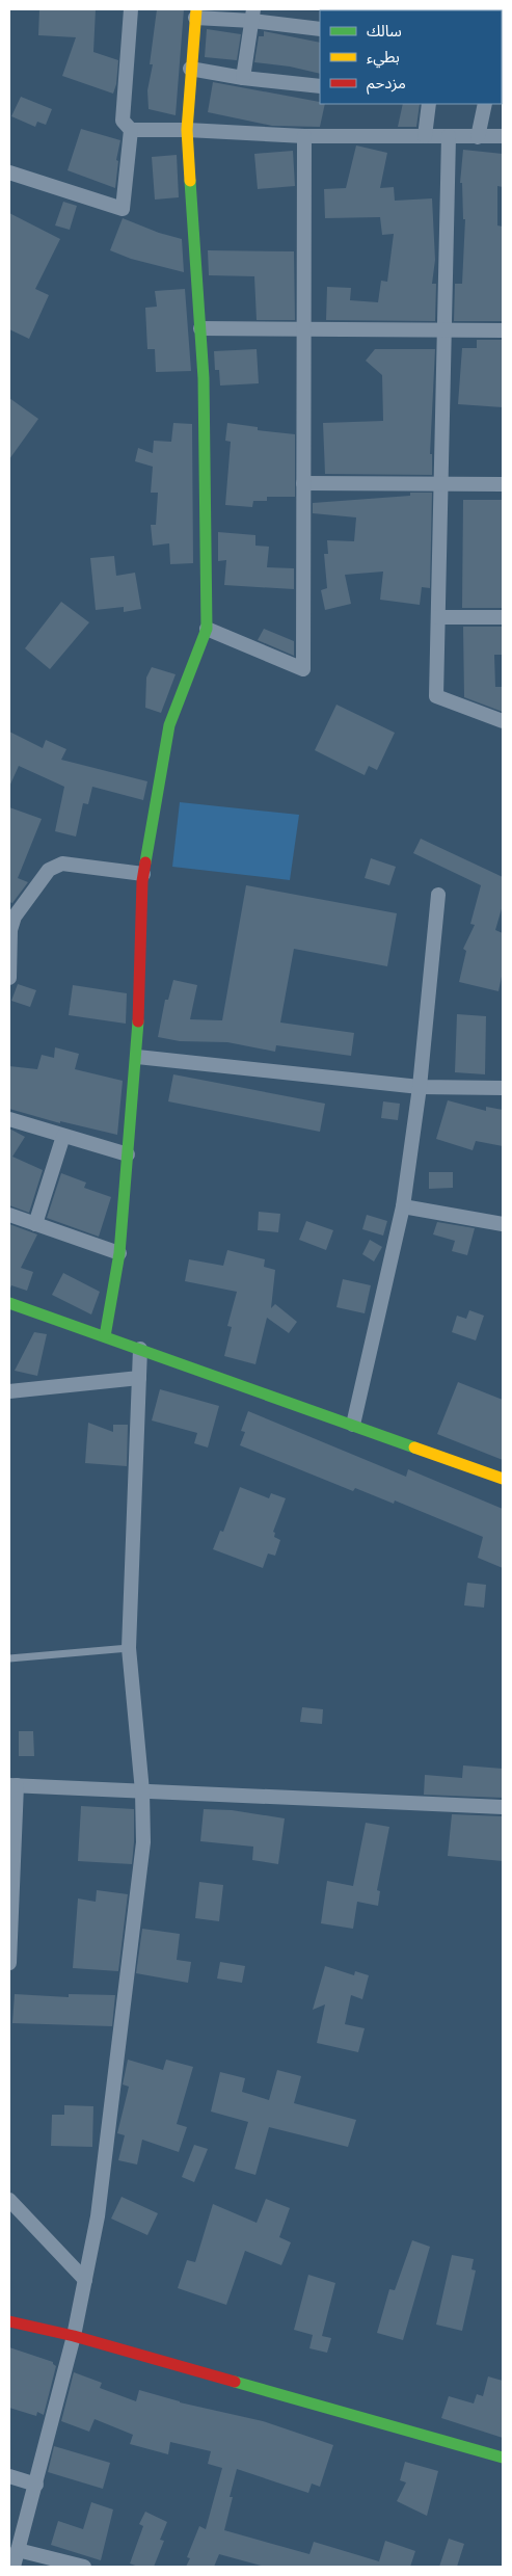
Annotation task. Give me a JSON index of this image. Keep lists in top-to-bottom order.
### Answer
{
  "legend": ["سالك", "بطيء", "مزدحم"]
}
